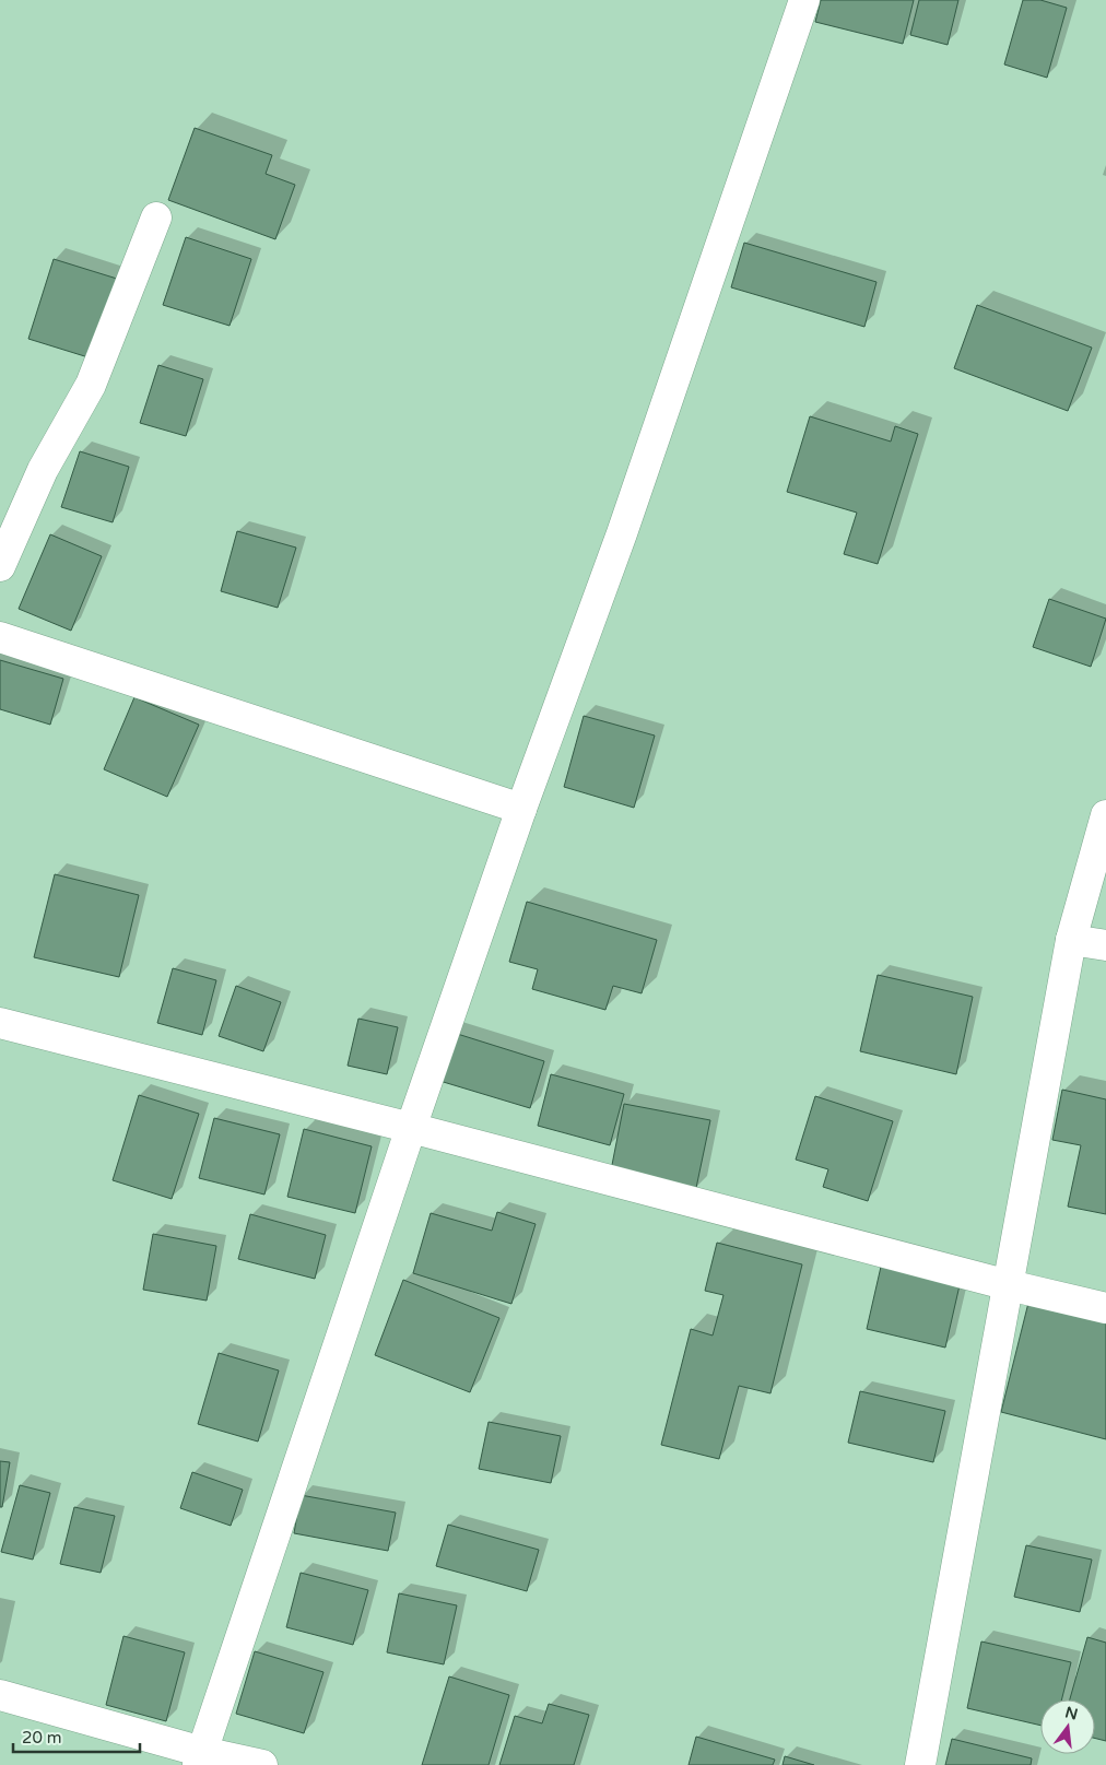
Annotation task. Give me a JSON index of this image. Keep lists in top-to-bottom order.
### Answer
{
  "scale_bar": "20 m",
  "north": "top"
}
